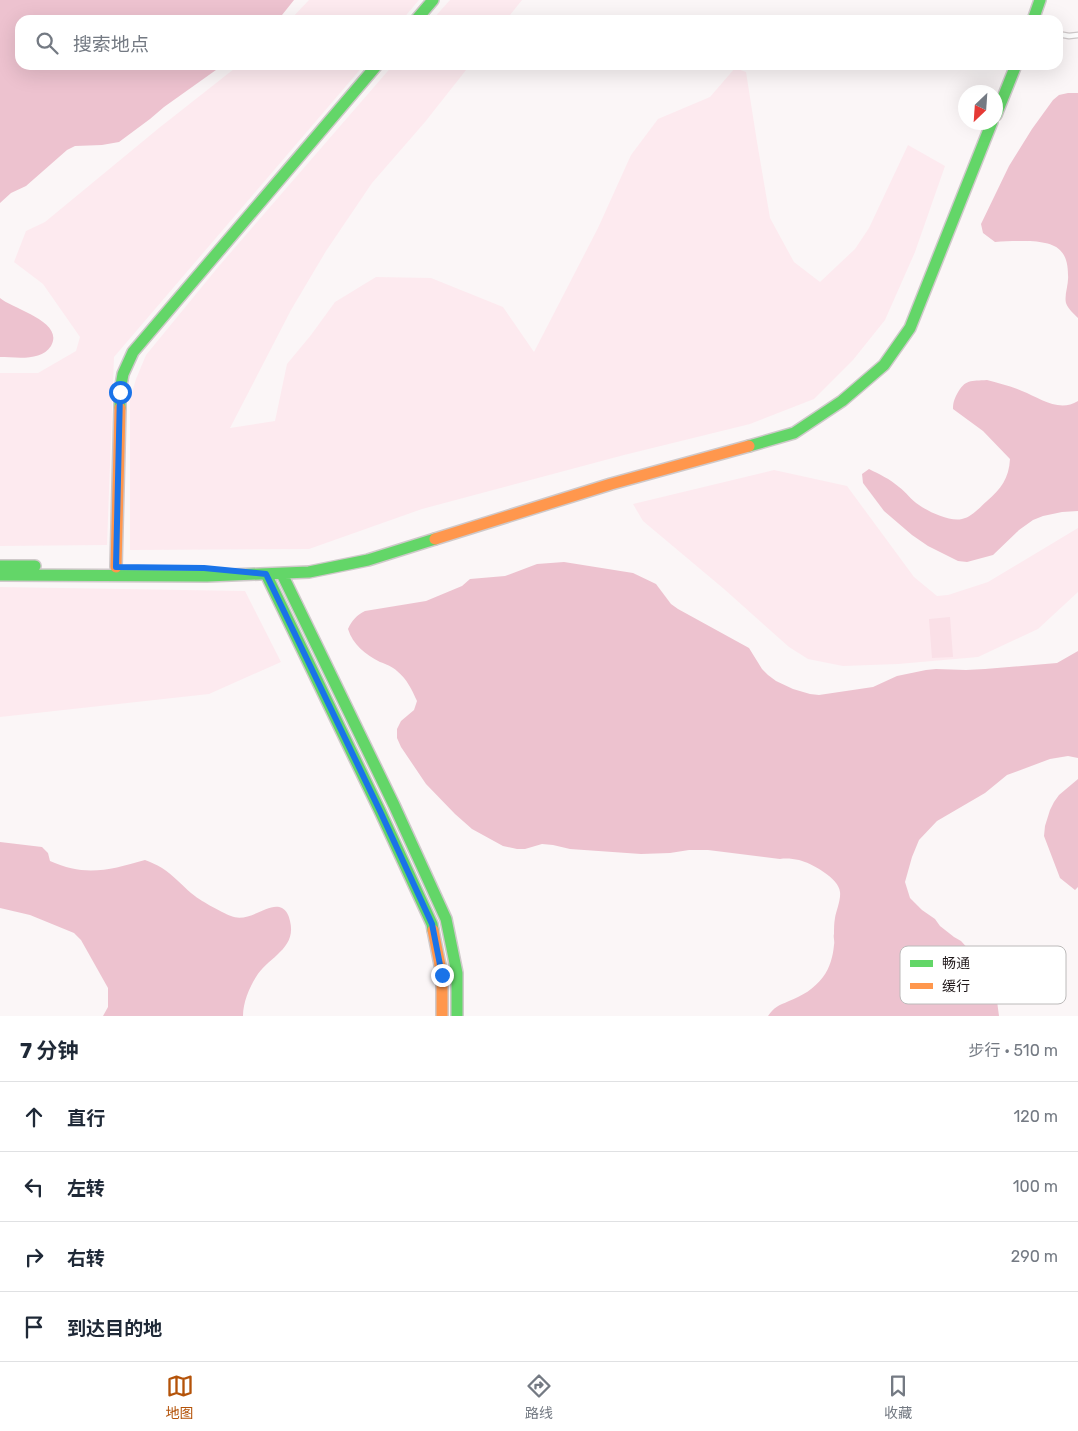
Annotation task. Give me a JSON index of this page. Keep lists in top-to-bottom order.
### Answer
{
  "legend": ["畅通", "缓行"],
  "north": "bottom left",
  "page": {
    "search": "搜索地点",
    "heading": ["7 分钟", "步行 · 510 m"],
    "list": [
      ["直行", "120 m"],
      ["左转", "100 m"],
      ["右转", "290 m"],
      "到达目的地"
    ],
    "nav": ["地图", "路线", "收藏"]
  }
}
